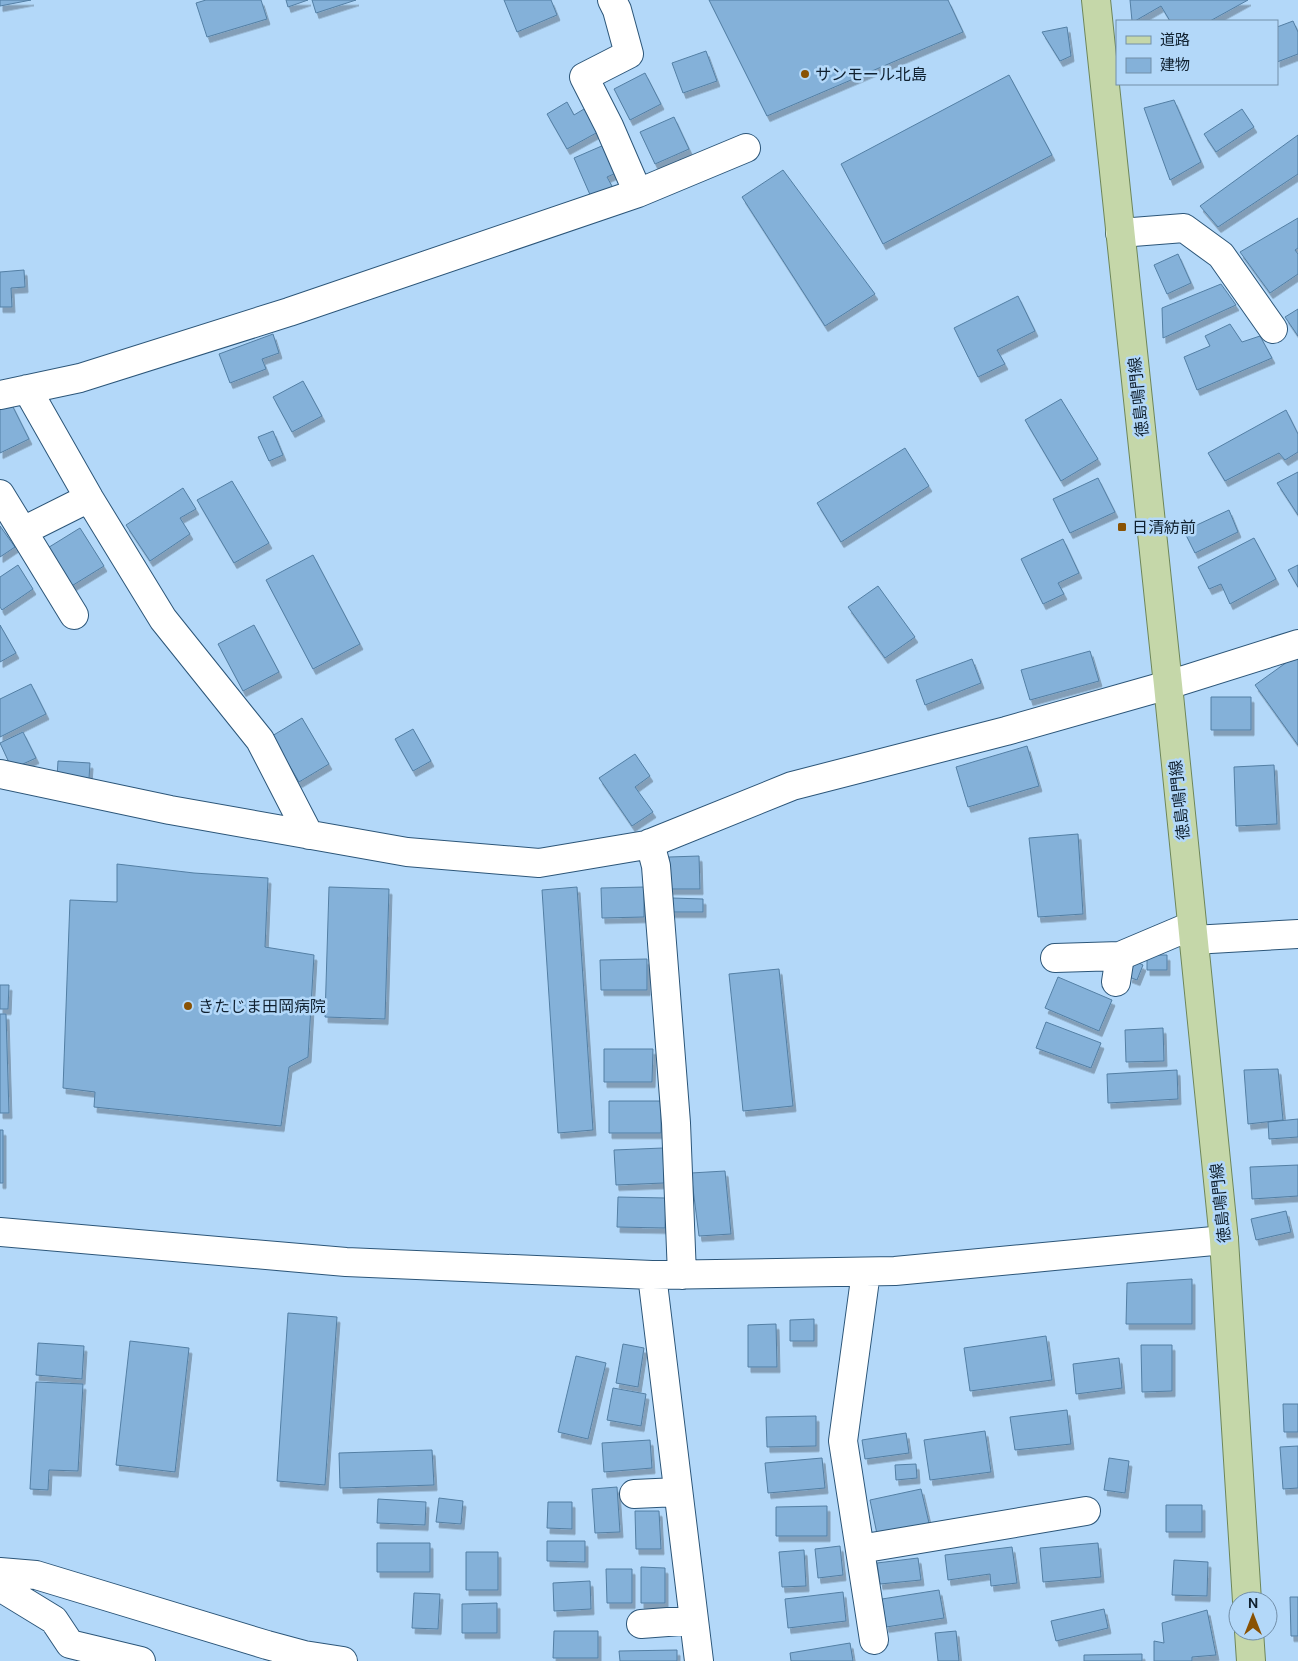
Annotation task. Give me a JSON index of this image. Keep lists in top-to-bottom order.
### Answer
{
  "streets": {
    "main road": ["徳島鳴門線"]
  },
  "places": {
    "other": ["サンモール北島", "きたじま田岡病院"],
    "transit": ["日清紡前"]
  },
  "legend": ["道路", "建物"],
  "north": "top"
}
